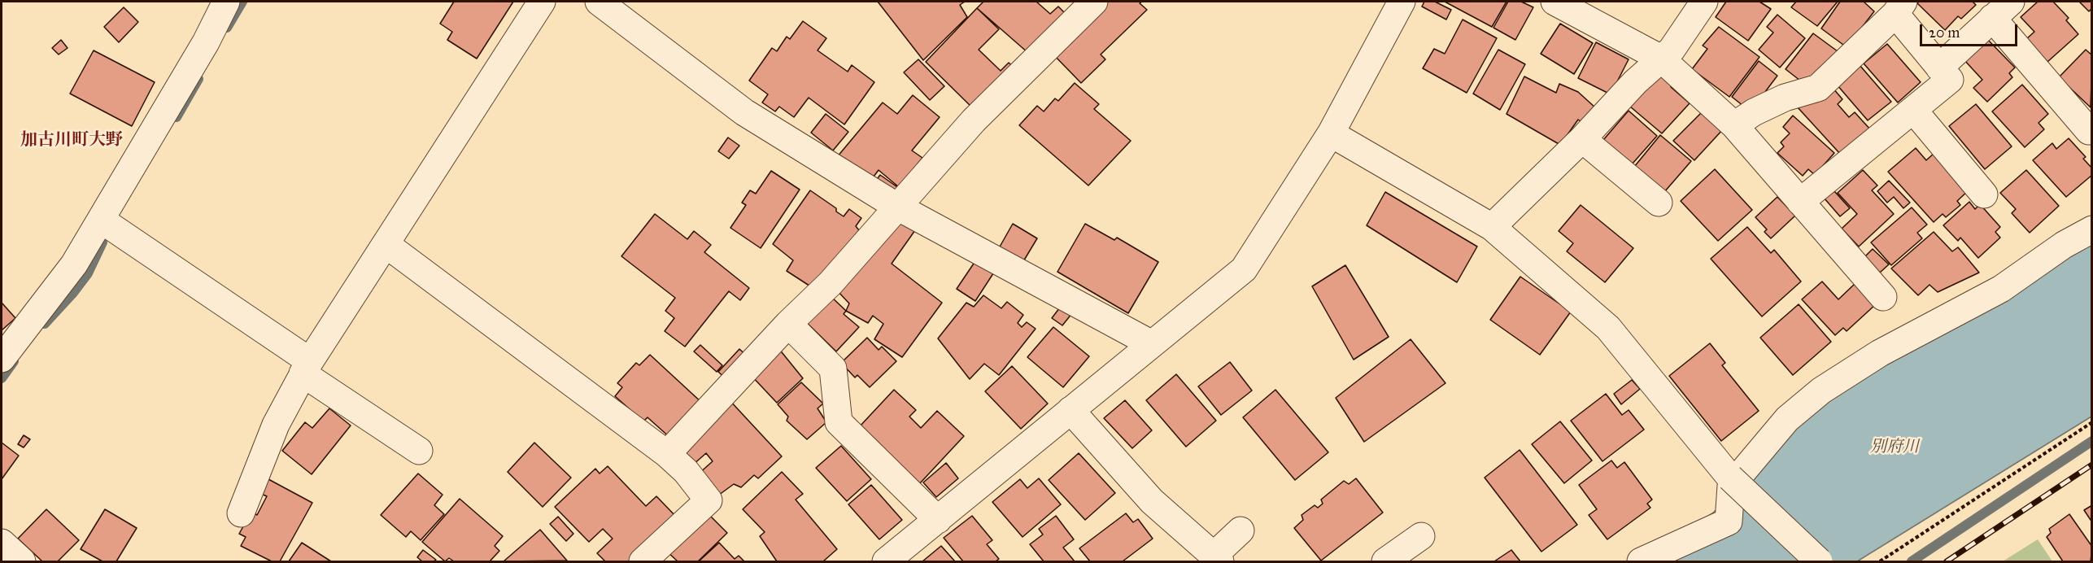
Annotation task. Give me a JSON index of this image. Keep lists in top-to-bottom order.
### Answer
{
  "districts": ["加古川町大野"],
  "water": ["別府川"],
  "scale_bar": "20 m"
}
